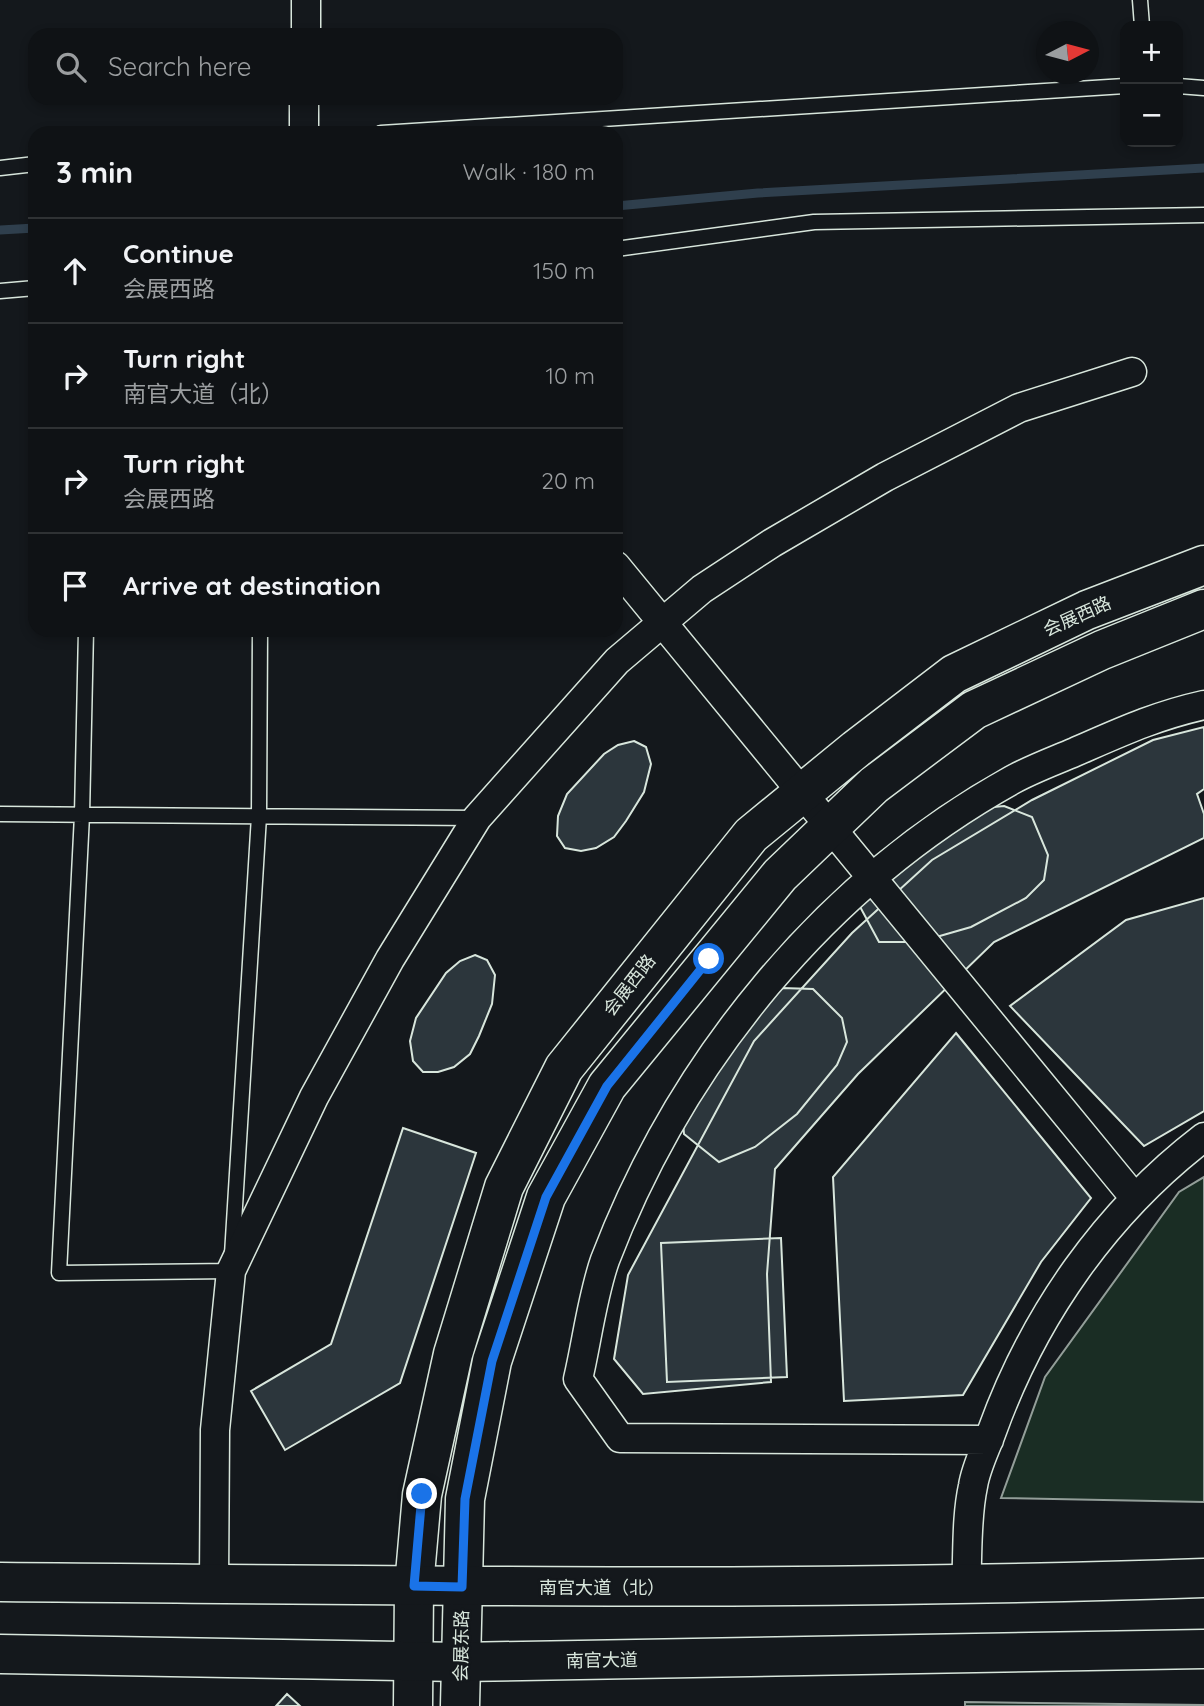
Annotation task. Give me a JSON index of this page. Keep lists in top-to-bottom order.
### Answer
{
  "streets": {
    "main road": [
      "会展西路",
      "南官大道（北）",
      "会展东路",
      "南官大道"
    ]
  },
  "crossings": [
    ["会展西路", "南官大道（北）"],
    ["会展西路", "南官大道"],
    ["南官大道（北）", "会展东路"],
    ["会展东路", "南官大道"]
  ],
  "north": "right",
  "page": {
    "map_buttons": ["+", "−"],
    "search": "Search here",
    "heading": ["3 min", "Walk · 180 m"],
    "list": [
      ["Continue", "会展西路", "150 m"],
      ["Turn right", "南官大道（北）", "10 m"],
      ["Turn right", "会展西路", "20 m"],
      "Arrive at destination"
    ]
  }
}
